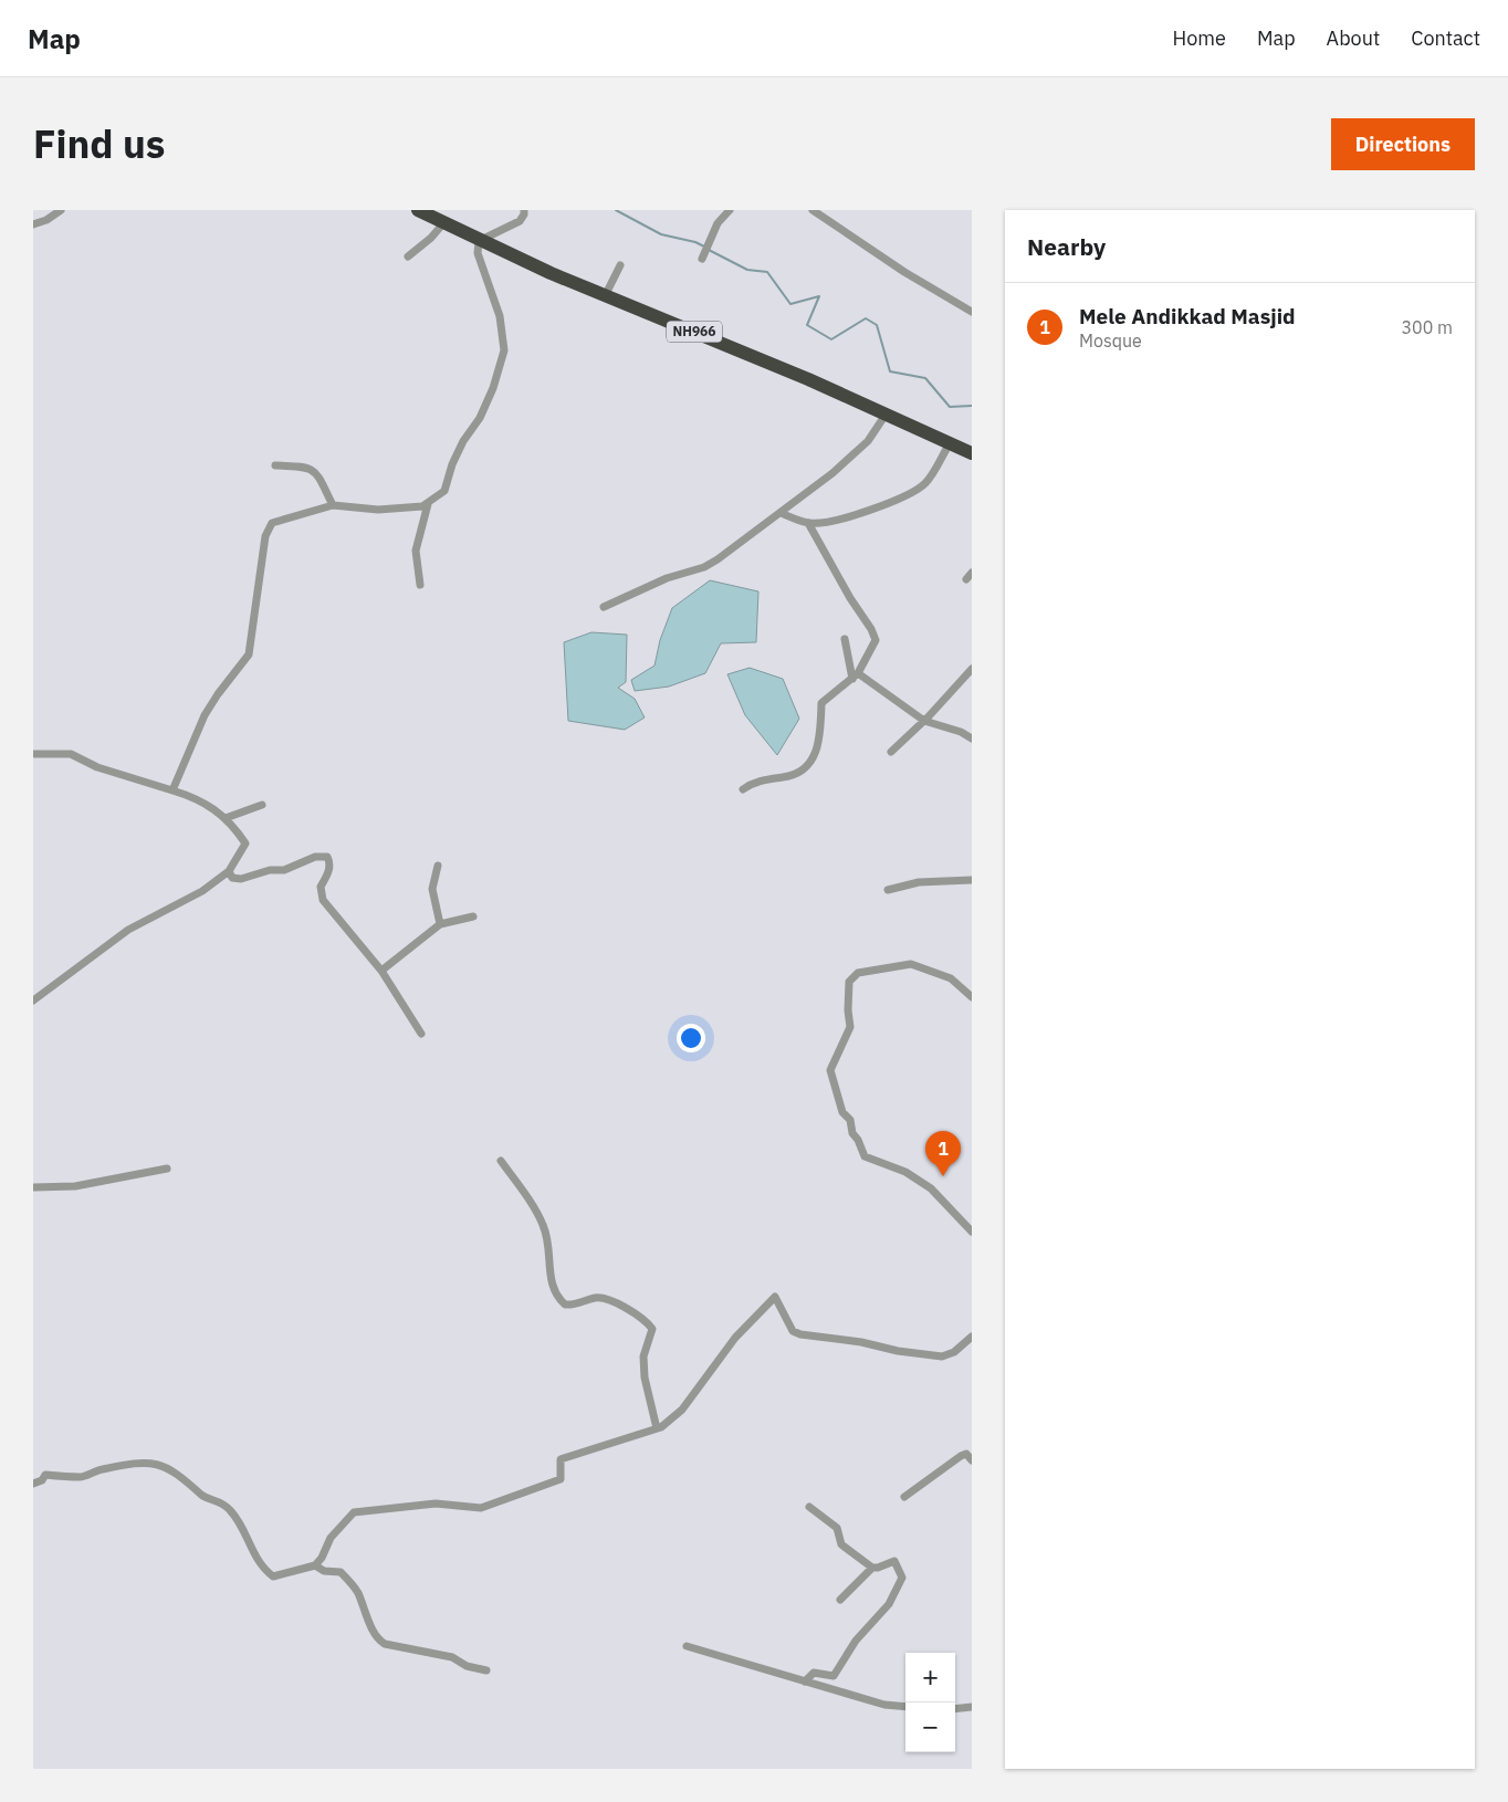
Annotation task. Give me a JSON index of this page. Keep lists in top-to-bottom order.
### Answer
{
  "streets": {
    "highway": ["NH966"]
  },
  "page": {
    "header": "Map",
    "nav": [
      "Home",
      "Map",
      "About",
      "Contact"
    ],
    "title": "Find us",
    "buttons": "Directions",
    "heading": "Nearby",
    "list": [
      {
        "mark": "1",
        "name": "Mele Andikkad Masjid",
        "note": "Mosque",
        "value": "300 m"
      }
    ],
    "pins": "1",
    "map_buttons": ["+", "−"]
  }
}
